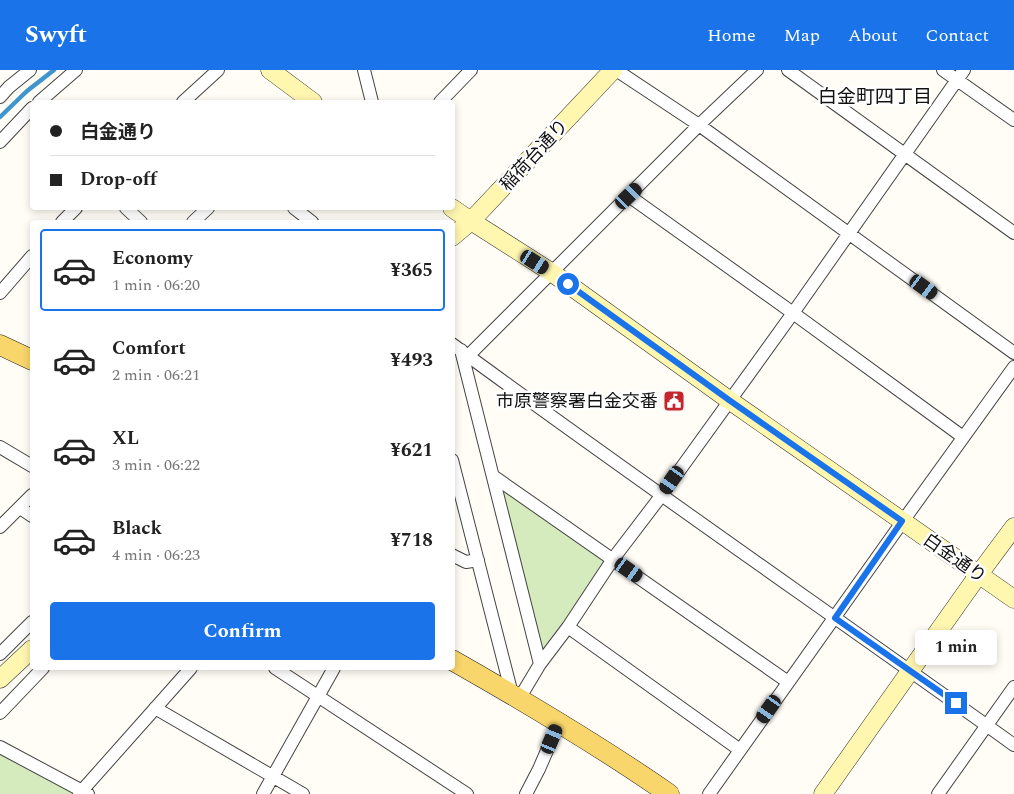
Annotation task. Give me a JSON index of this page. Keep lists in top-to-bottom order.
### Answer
{
  "streets": {
    "street": ["稲荷台通り", "白金通り"]
  },
  "crossings": [
    ["稲荷台通り", "白金通り"]
  ],
  "districts": ["白金町四丁目"],
  "places": {
    "public building": ["市原警察署白金交番"]
  },
  "page": {
    "header": "Swyft",
    "nav": [
      "Home",
      "Map",
      "About",
      "Contact"
    ],
    "banner": ["白金通り", "Drop-off"],
    "list": [
      {
        "name": "Economy",
        "note": "1 min · 06:20",
        "value": "¥365"
      },
      {
        "name": "Comfort",
        "note": "2 min · 06:21",
        "value": "¥493"
      },
      {
        "name": "XL",
        "note": "3 min · 06:22",
        "value": "¥621"
      },
      {
        "name": "Black",
        "note": "4 min · 06:23",
        "value": "¥718"
      }
    ],
    "buttons": "Confirm",
    "bubble": "1 min"
  }
}
